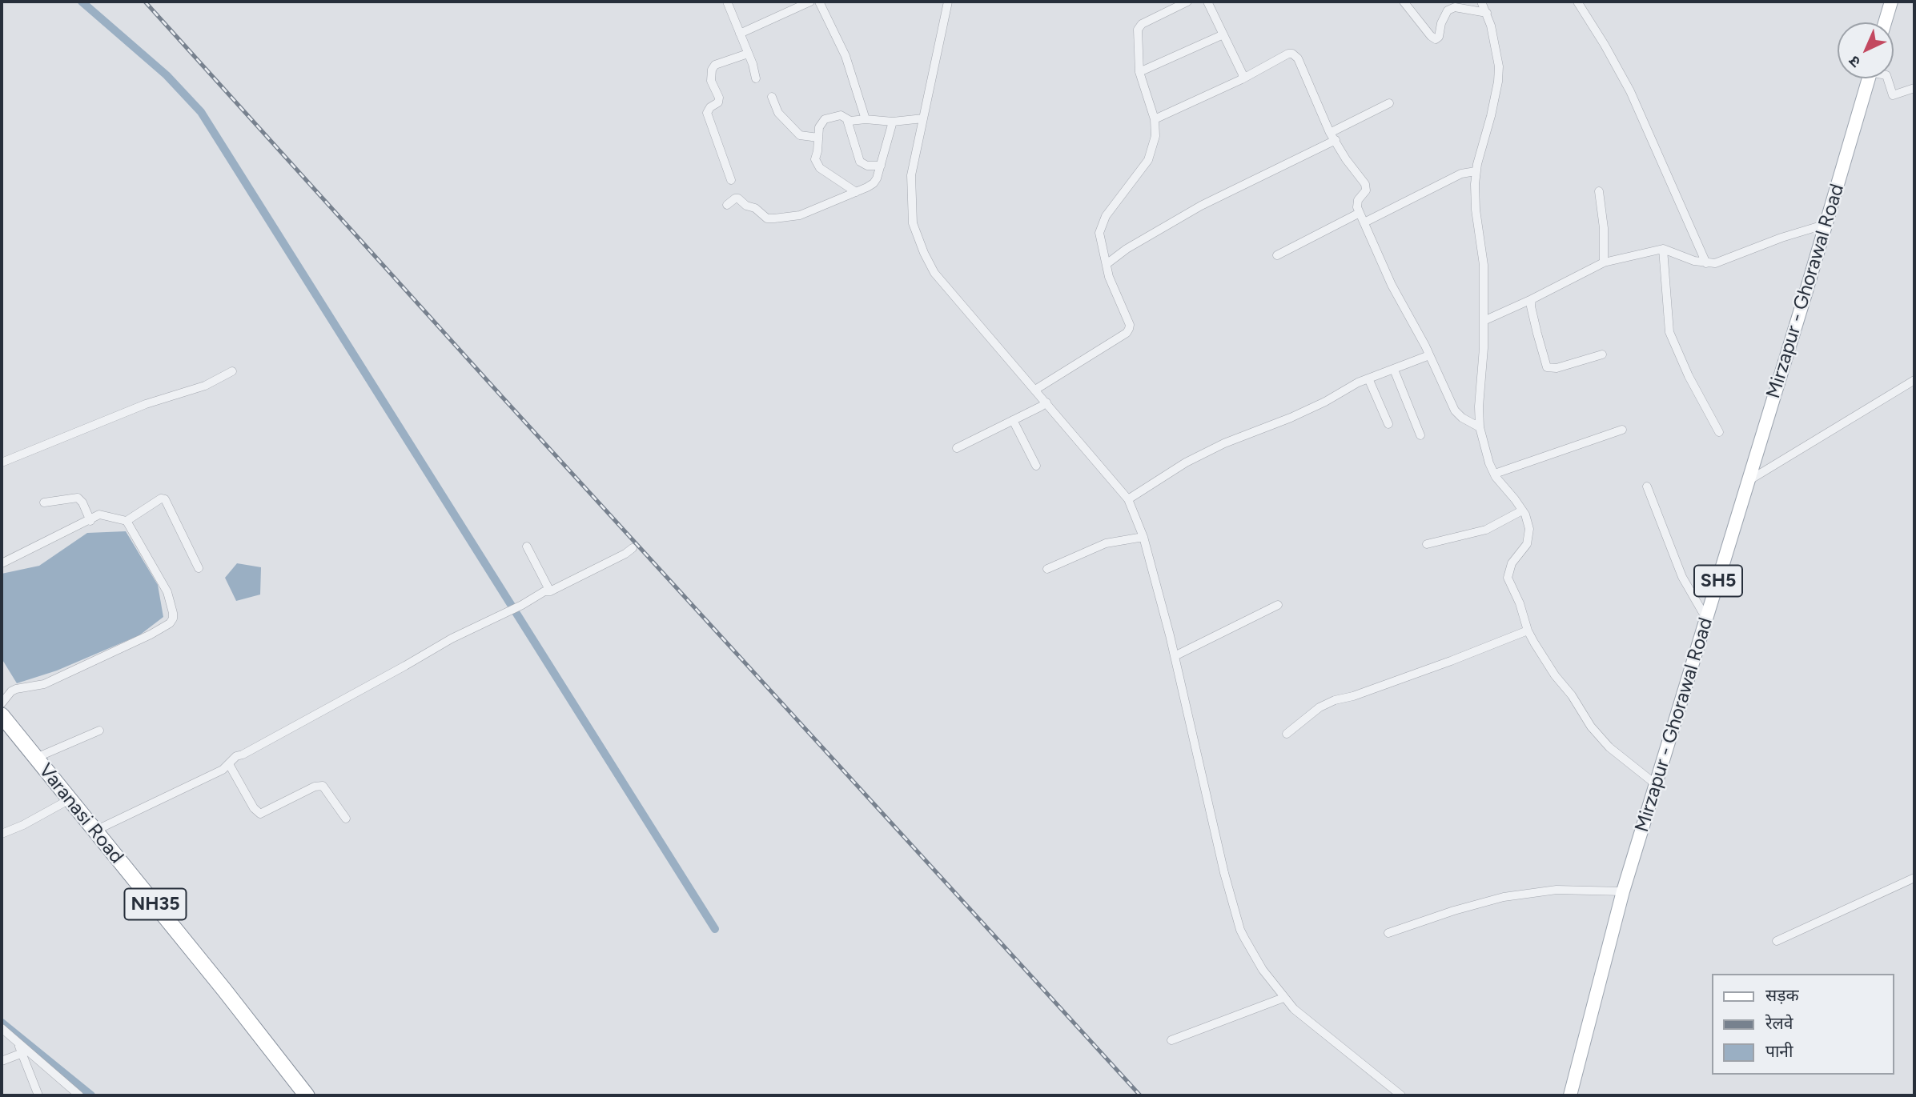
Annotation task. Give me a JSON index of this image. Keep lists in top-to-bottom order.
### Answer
{
  "streets": {
    "highway": ["Varanasi Road", "NH35"],
    "main road": ["Mirzapur - Ghorawal Road", "SH5"]
  },
  "legend": ["सड़क", "रेलवे", "पानी"],
  "north": "bottom left"
}
